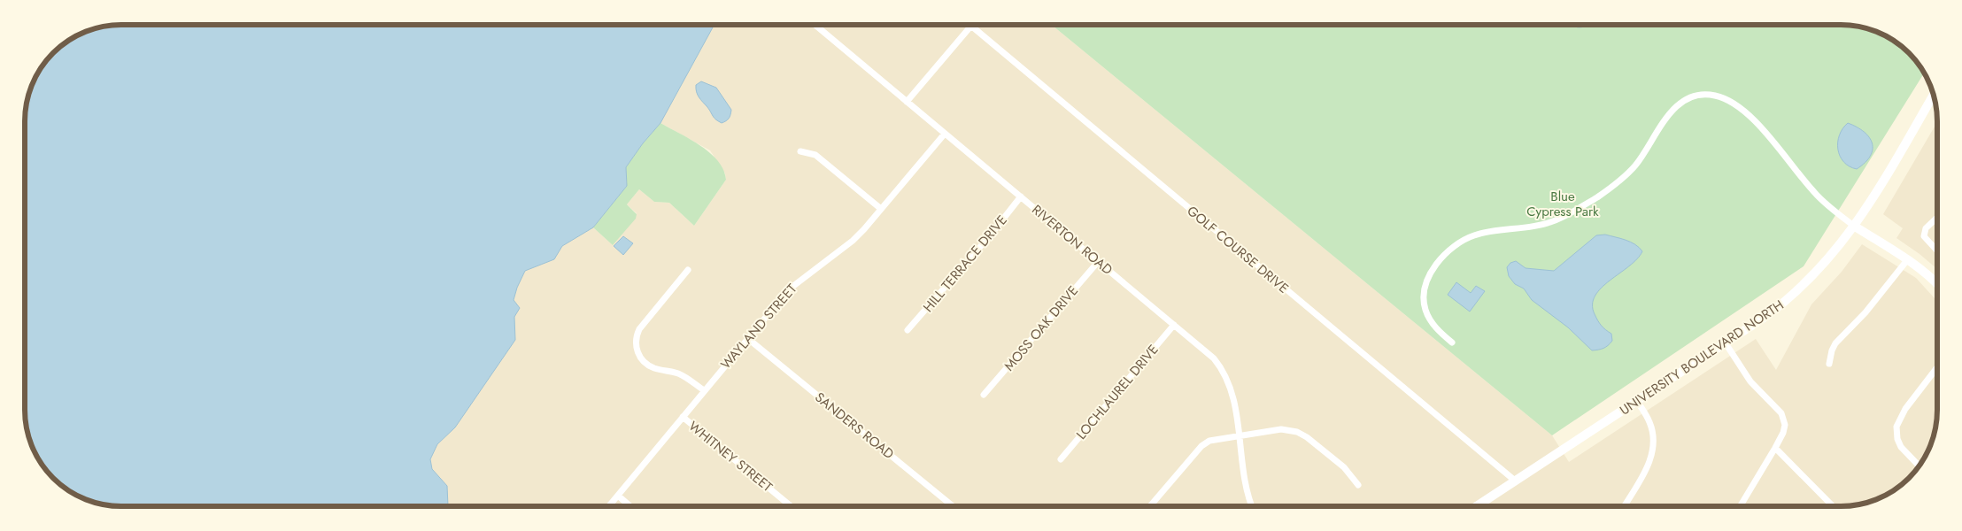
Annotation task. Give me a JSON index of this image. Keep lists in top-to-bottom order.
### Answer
{
  "streets": {
    "street": [
      "RIVERTON ROAD",
      "GOLF COURSE DRIVE",
      "HILL TERRACE DRIVE",
      "WAYLAND STREET",
      "MOSS OAK DRIVE",
      "UNIVERSITY BOULEVARD NORTH",
      "LOCHLAUREL DRIVE",
      "SANDERS ROAD",
      "WHITNEY STREET"
    ]
  },
  "crossings": [
    ["RIVERTON ROAD", "HILL TERRACE DRIVE"],
    ["RIVERTON ROAD", "WAYLAND STREET"],
    ["RIVERTON ROAD", "MOSS OAK DRIVE"],
    ["RIVERTON ROAD", "LOCHLAUREL DRIVE"],
    ["GOLF COURSE DRIVE", "UNIVERSITY BOULEVARD NORTH"],
    ["WAYLAND STREET", "SANDERS ROAD"],
    ["WAYLAND STREET", "WHITNEY STREET"]
  ],
  "parks": ["Blue Cypress Park"]
}
